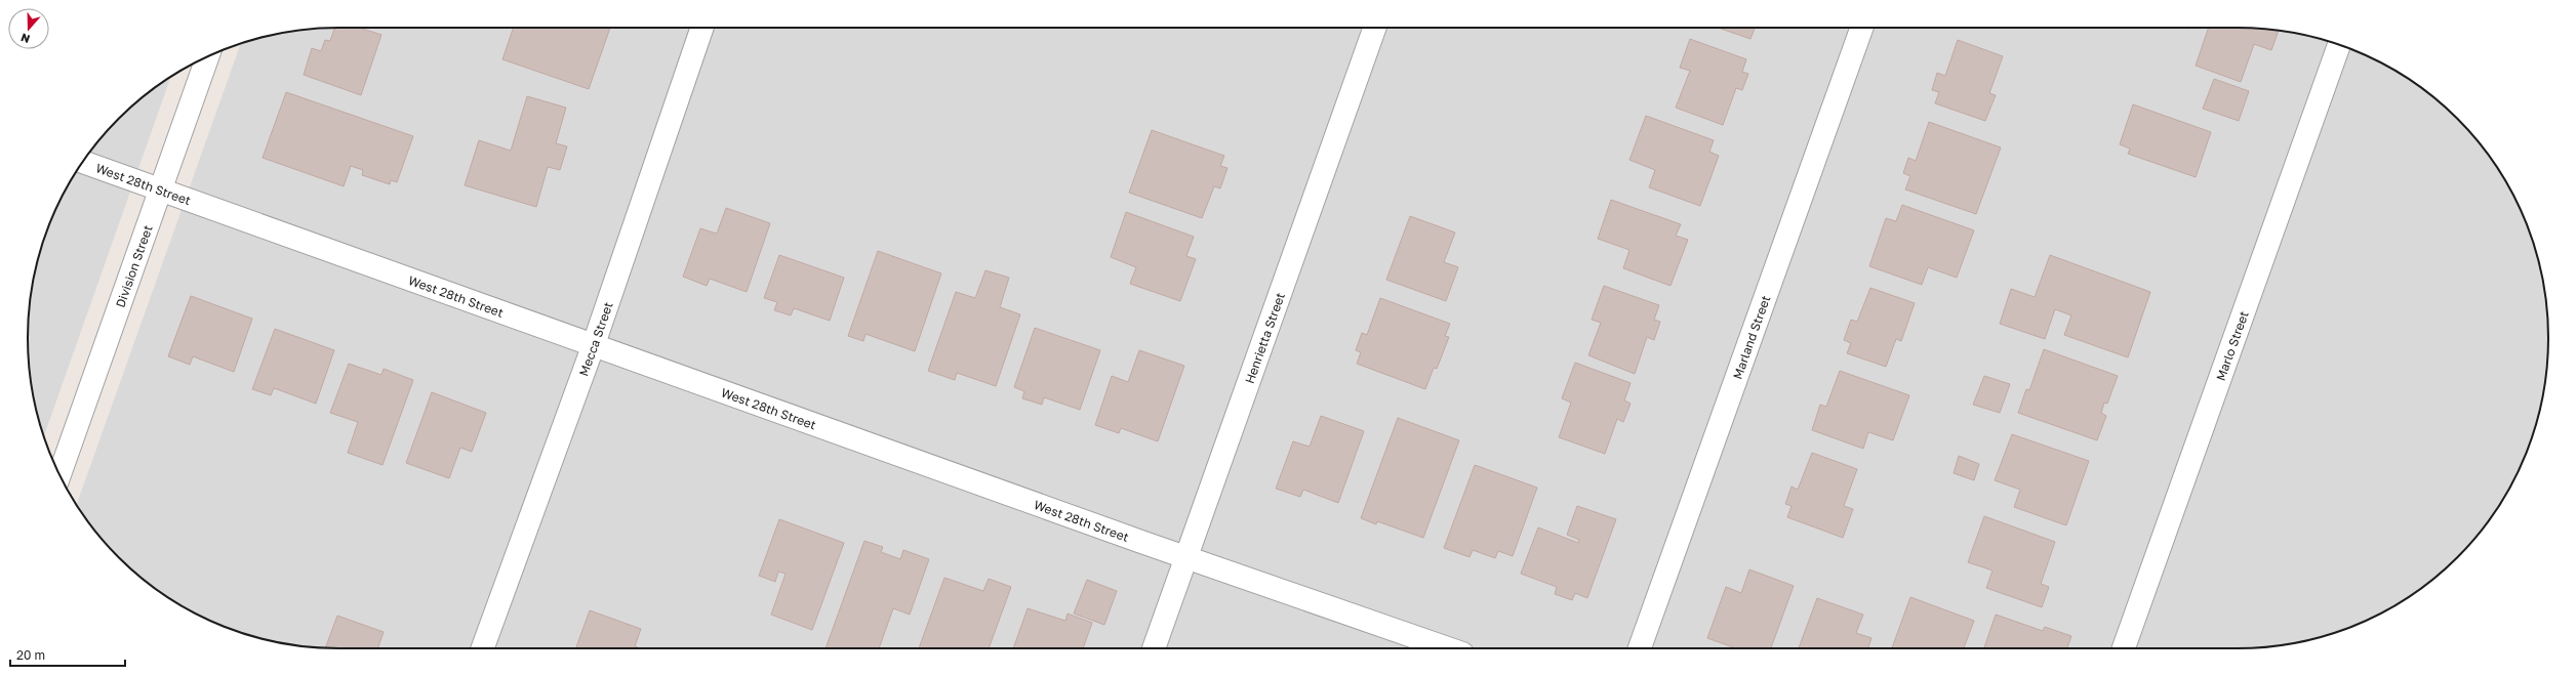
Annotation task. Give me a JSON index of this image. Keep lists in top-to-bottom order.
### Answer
{
  "streets": {
    "street": [
      "West 28th Street",
      "Division Street",
      "Marland Street",
      "Henrietta Street",
      "Mecca Street",
      "Marlo Street"
    ]
  },
  "crossings": [
    ["West 28th Street", "Division Street"],
    ["West 28th Street", "Henrietta Street"],
    ["West 28th Street", "Mecca Street"]
  ],
  "scale_bar": "20 m",
  "north": "bottom"
}
